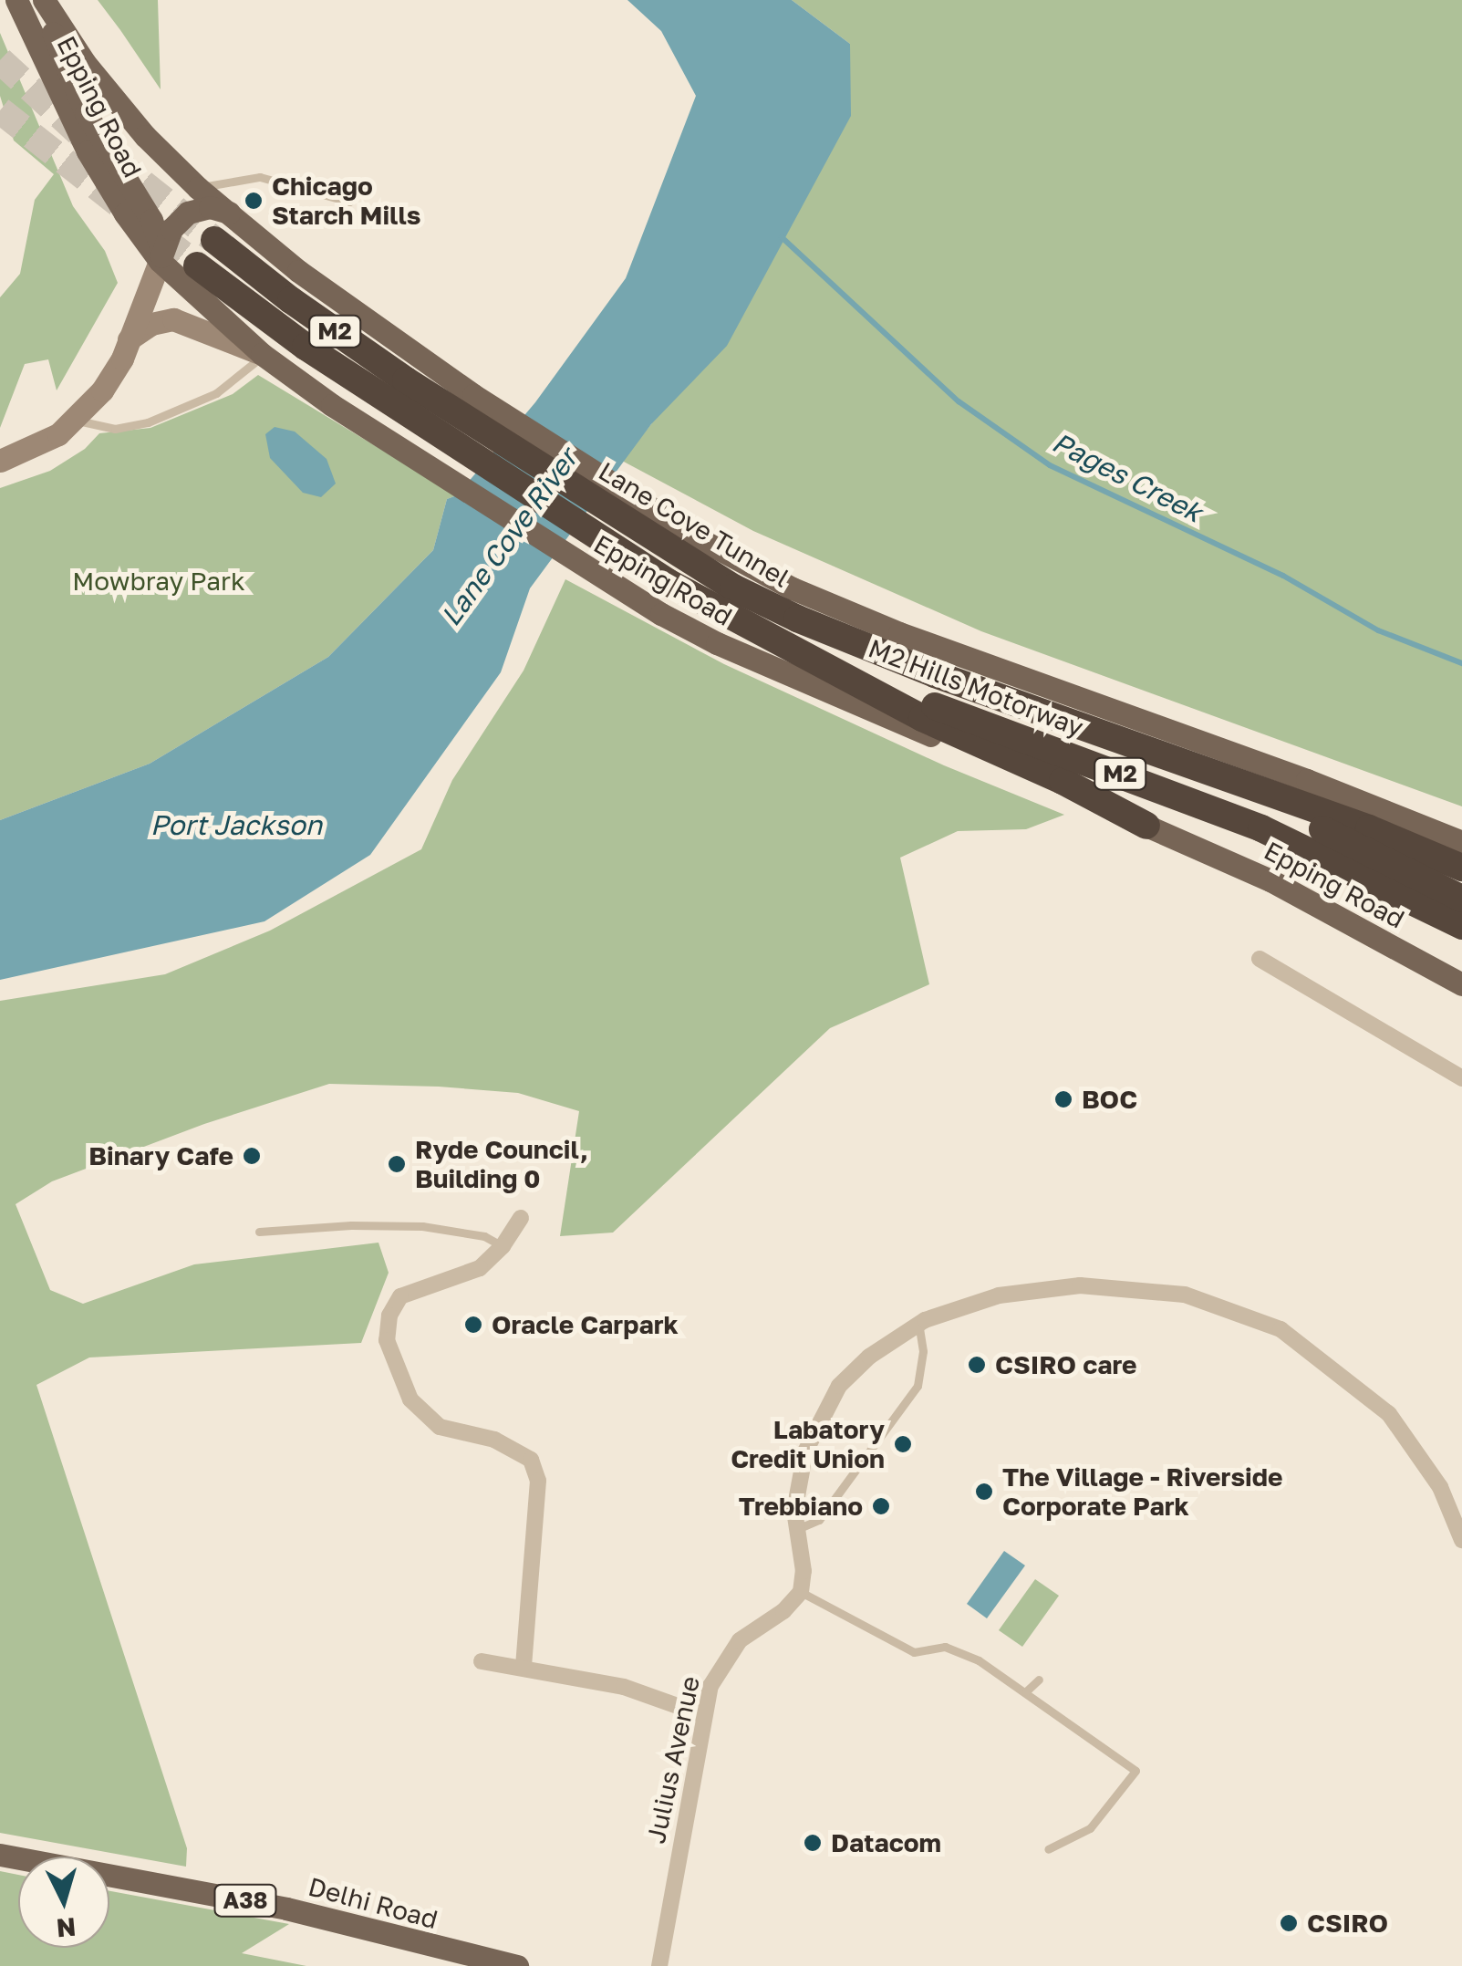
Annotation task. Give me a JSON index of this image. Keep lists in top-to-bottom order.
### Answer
{
  "streets": {
    "highway": ["M2", "Lane Cove Tunnel", "M2 Hills Motorway"],
    "main road": ["Epping Road", "A38", "Delhi Road"],
    "street": ["Julius Avenue"]
  },
  "crossings": [
    ["Epping Road", "M2"],
    ["Epping Road", "Lane Cove Tunnel"],
    ["M2", "Lane Cove Tunnel"],
    ["M2", "M2 Hills Motorway"]
  ],
  "water": ["Pages Creek", "Lane Cove River", "Port Jackson"],
  "parks": ["Mowbray Park"],
  "places": [
    "Chicago Starch Mills",
    "BOC",
    "Binary Cafe",
    "Ryde Council, Building 0",
    "Oracle Carpark",
    "CSIRO care",
    "Labatory Credit Union",
    "The Village - Riverside Corporate Park",
    "Trebbiano",
    "Datacom",
    "CSIRO"
  ],
  "north": "bottom"
}
